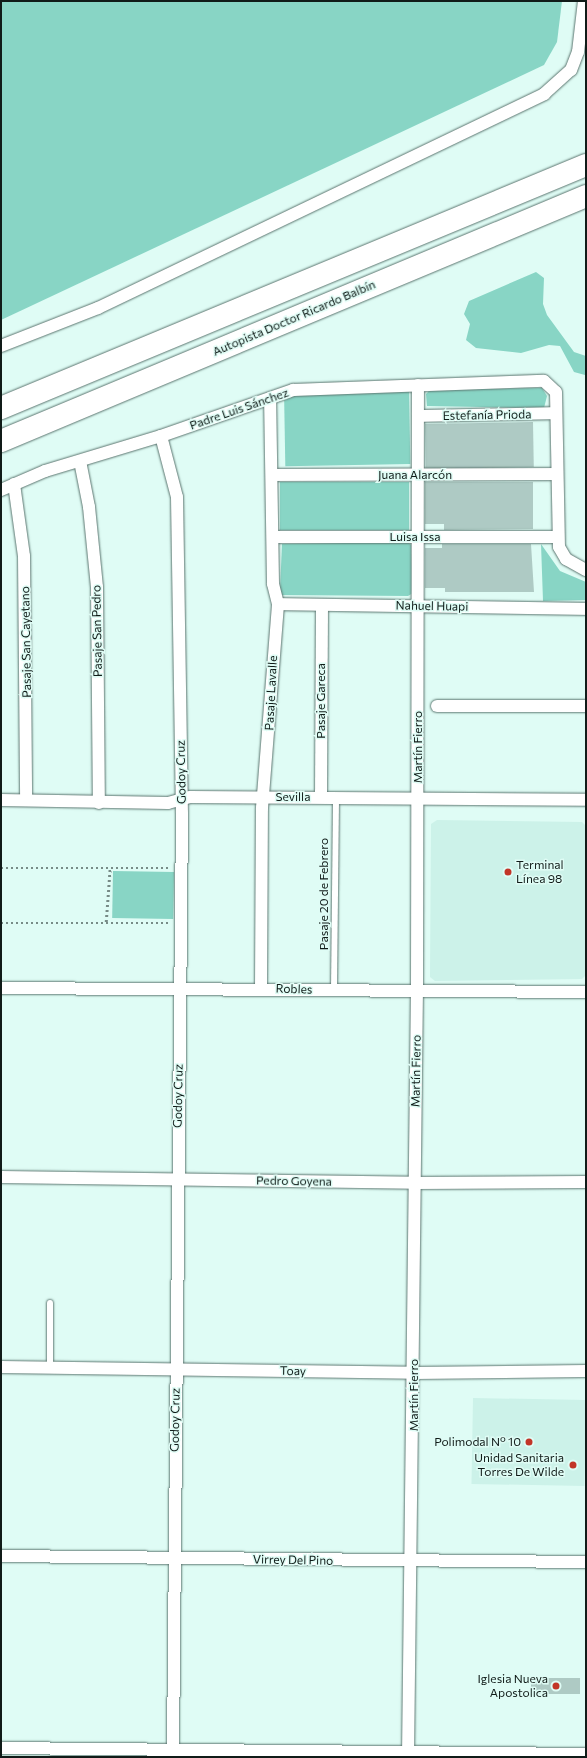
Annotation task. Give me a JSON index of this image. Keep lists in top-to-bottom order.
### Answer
{
  "streets": {
    "highway": ["Autopista Doctor Ricardo Balbín"],
    "street": [
      "Padre Luis Sánchez",
      "Estefanía Prioda",
      "Juana Alarcón",
      "Luisa Issa",
      "Nahuel Huapi",
      "Pasaje San Pedro",
      "Pasaje San Cayetano",
      "Pasaje Lavalle",
      "Pasaje Gareca",
      "Martín Fierro",
      "Godoy Cruz",
      "Sevilla",
      "Robles",
      "Pedro Goyena",
      "Toay",
      "Virrey Del Pino"
    ],
    "lane": ["Pasaje 20 de Febrero"]
  },
  "crossings": [
    ["Padre Luis Sánchez", "Estefanía Prioda"],
    ["Padre Luis Sánchez", "Pasaje San Pedro"],
    ["Padre Luis Sánchez", "Pasaje San Cayetano"],
    ["Padre Luis Sánchez", "Pasaje Lavalle"],
    ["Padre Luis Sánchez", "Martín Fierro"],
    ["Padre Luis Sánchez", "Godoy Cruz"],
    ["Estefanía Prioda", "Martín Fierro"],
    ["Juana Alarcón", "Pasaje Lavalle"],
    ["Juana Alarcón", "Martín Fierro"],
    ["Luisa Issa", "Pasaje Lavalle"],
    ["Luisa Issa", "Martín Fierro"],
    ["Nahuel Huapi", "Pasaje Lavalle"],
    ["Nahuel Huapi", "Pasaje Gareca"],
    ["Nahuel Huapi", "Martín Fierro"],
    ["Pasaje San Pedro", "Sevilla"],
    ["Pasaje San Cayetano", "Sevilla"],
    ["Pasaje Lavalle", "Sevilla"],
    ["Pasaje Lavalle", "Robles"],
    ["Pasaje Gareca", "Sevilla"],
    ["Martín Fierro", "Sevilla"],
    ["Martín Fierro", "Robles"],
    ["Martín Fierro", "Pedro Goyena"],
    ["Martín Fierro", "Toay"],
    ["Martín Fierro", "Virrey Del Pino"],
    ["Godoy Cruz", "Sevilla"],
    ["Godoy Cruz", "Robles"],
    ["Godoy Cruz", "Pedro Goyena"],
    ["Godoy Cruz", "Toay"],
    ["Godoy Cruz", "Virrey Del Pino"],
    ["Sevilla", "Pasaje 20 de Febrero"],
    ["Pasaje 20 de Febrero", "Robles"]
  ],
  "places": [
    "Terminal Línea 98",
    "Polimodal N° 10",
    "Unidad Sanitaria Torres De Wilde",
    "Iglesia Nueva Apostolica"
  ]
}
